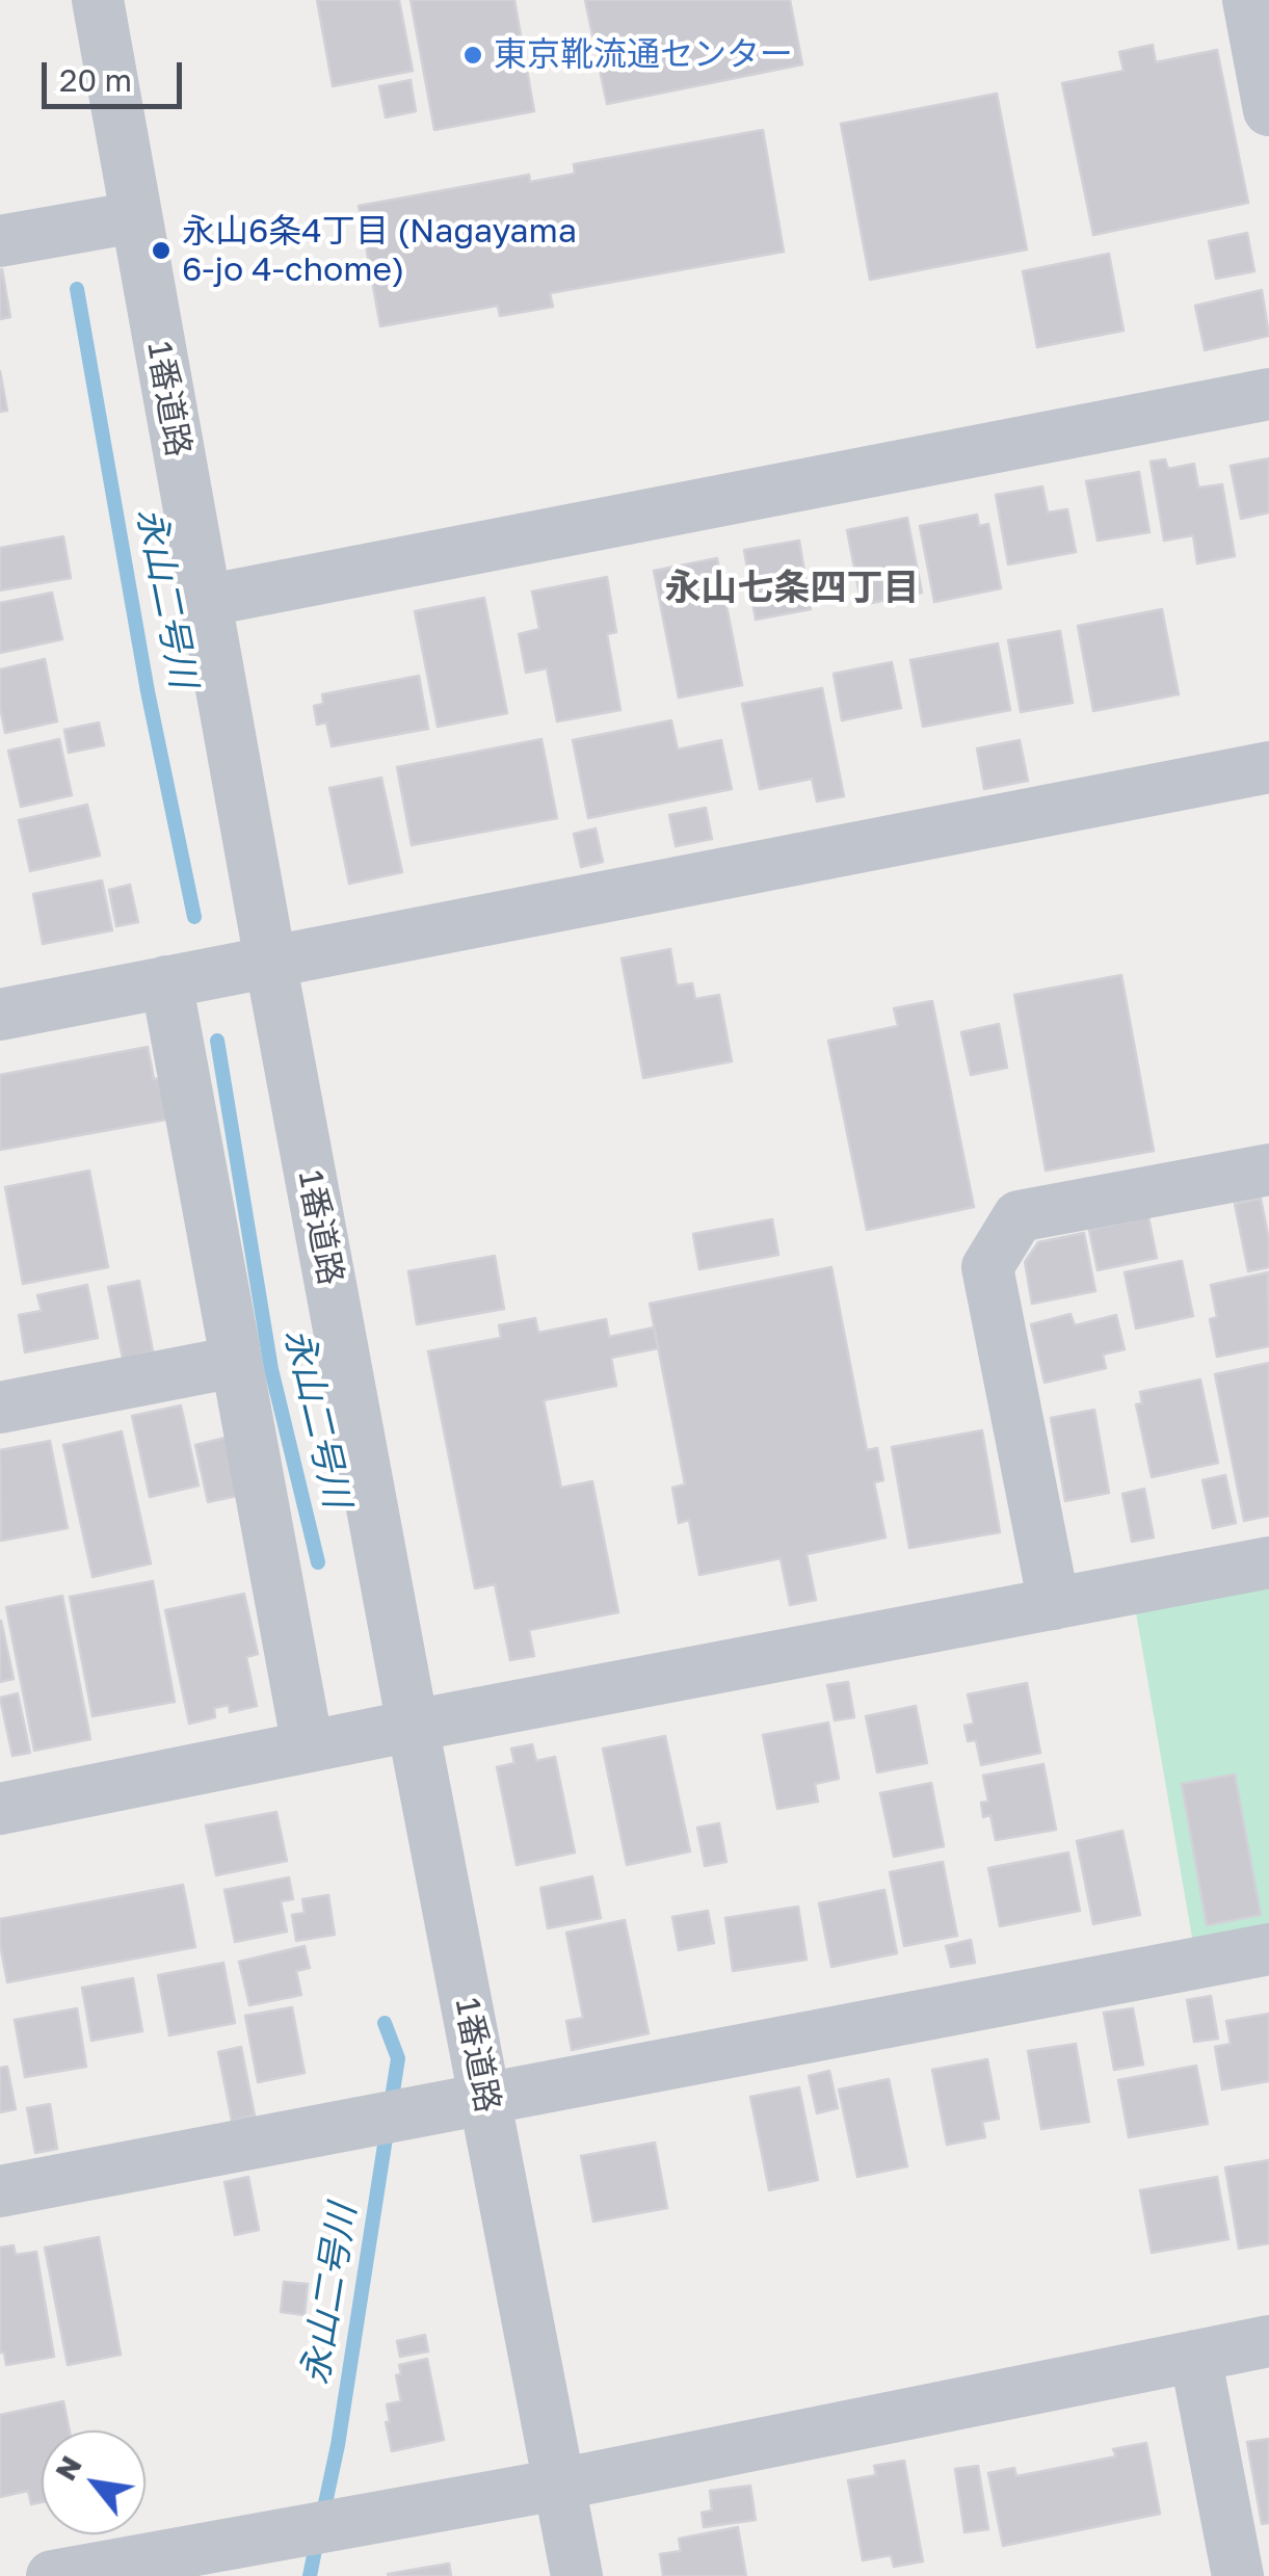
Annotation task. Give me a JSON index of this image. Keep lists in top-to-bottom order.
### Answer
{
  "streets": {
    "street": ["1番道路"]
  },
  "districts": ["永山七条四丁目"],
  "water": ["永山二号川"],
  "places": ["東京靴流通センター", "永山6条4丁目 (Nagayama 6-jo 4-chome)"],
  "scale_bar": "20 m",
  "north": "top left"
}
